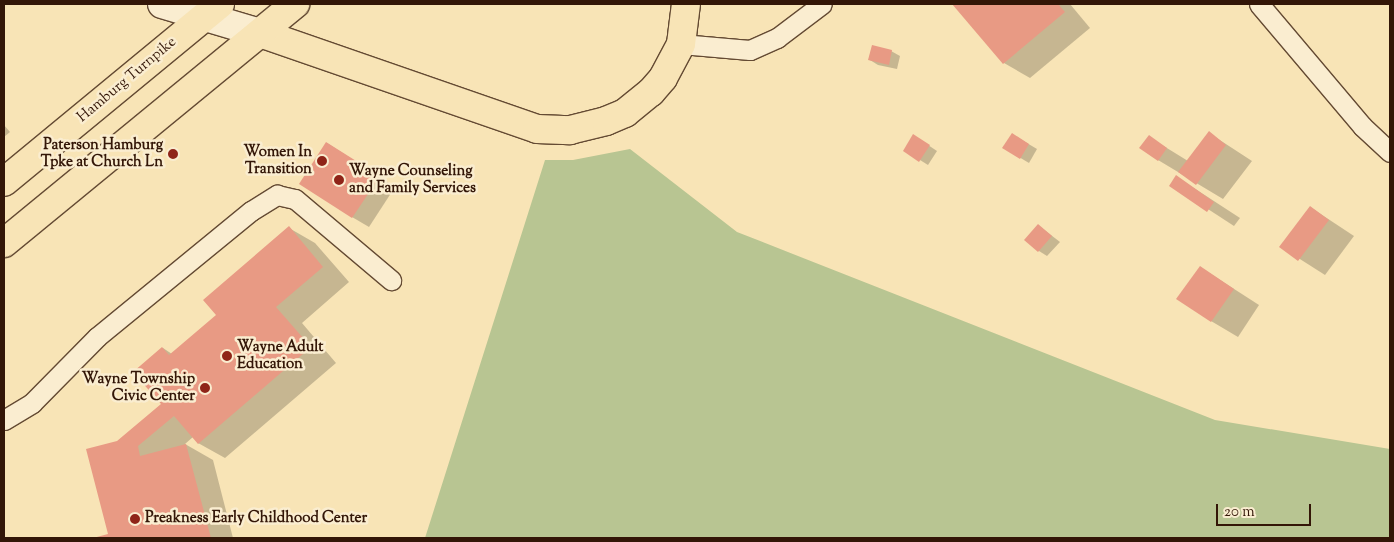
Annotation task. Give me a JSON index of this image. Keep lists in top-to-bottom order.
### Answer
{
  "streets": {
    "main road": ["Hamburg Turnpike"]
  },
  "places": [
    "Paterson Hamburg Tpke at Church Ln",
    "Women In Transition",
    "Wayne Counseling and Family Services",
    "Wayne Adult Education",
    "Wayne Township Civic Center",
    "Preakness Early Childhood Center"
  ],
  "scale_bar": "20 m"
}
